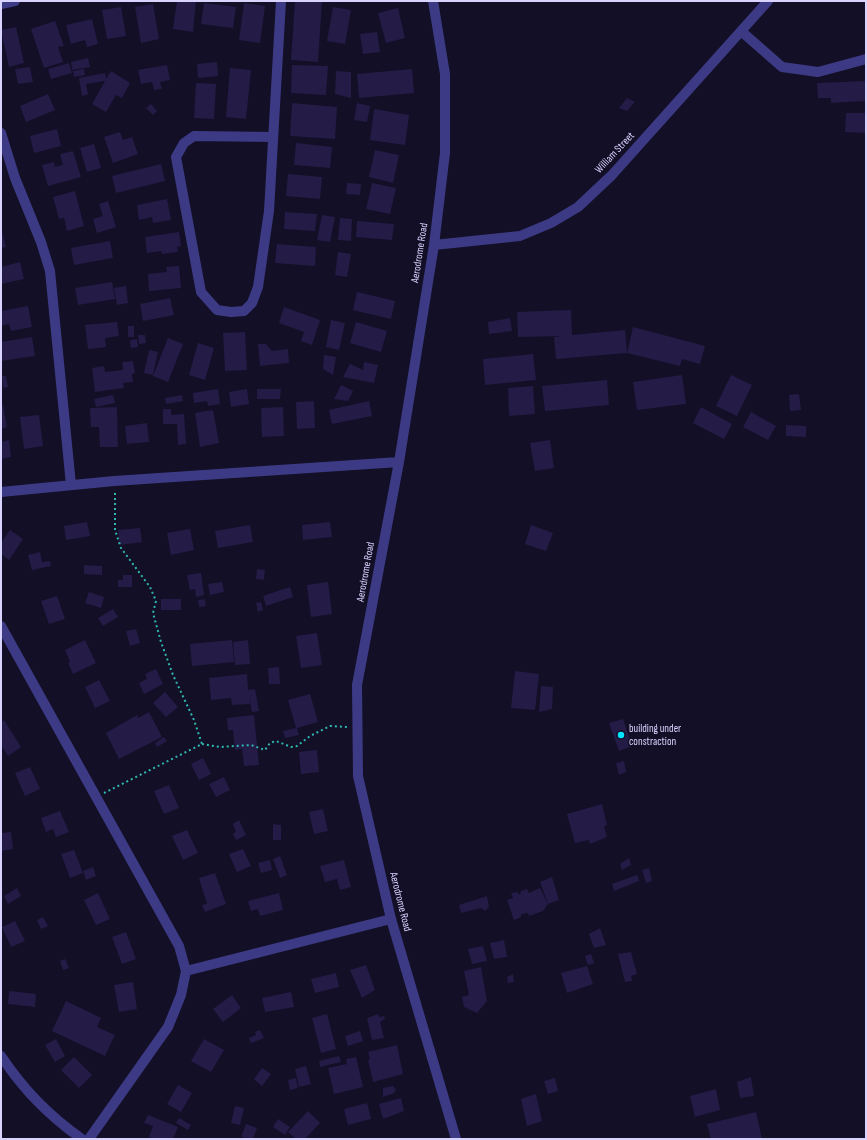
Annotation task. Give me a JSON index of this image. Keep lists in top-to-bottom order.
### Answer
{
  "streets": {
    "street": ["William Street", "Aerodrome Road"]
  },
  "crossings": [
    ["William Street", "Aerodrome Road"]
  ],
  "places": ["building under constraction"]
}
